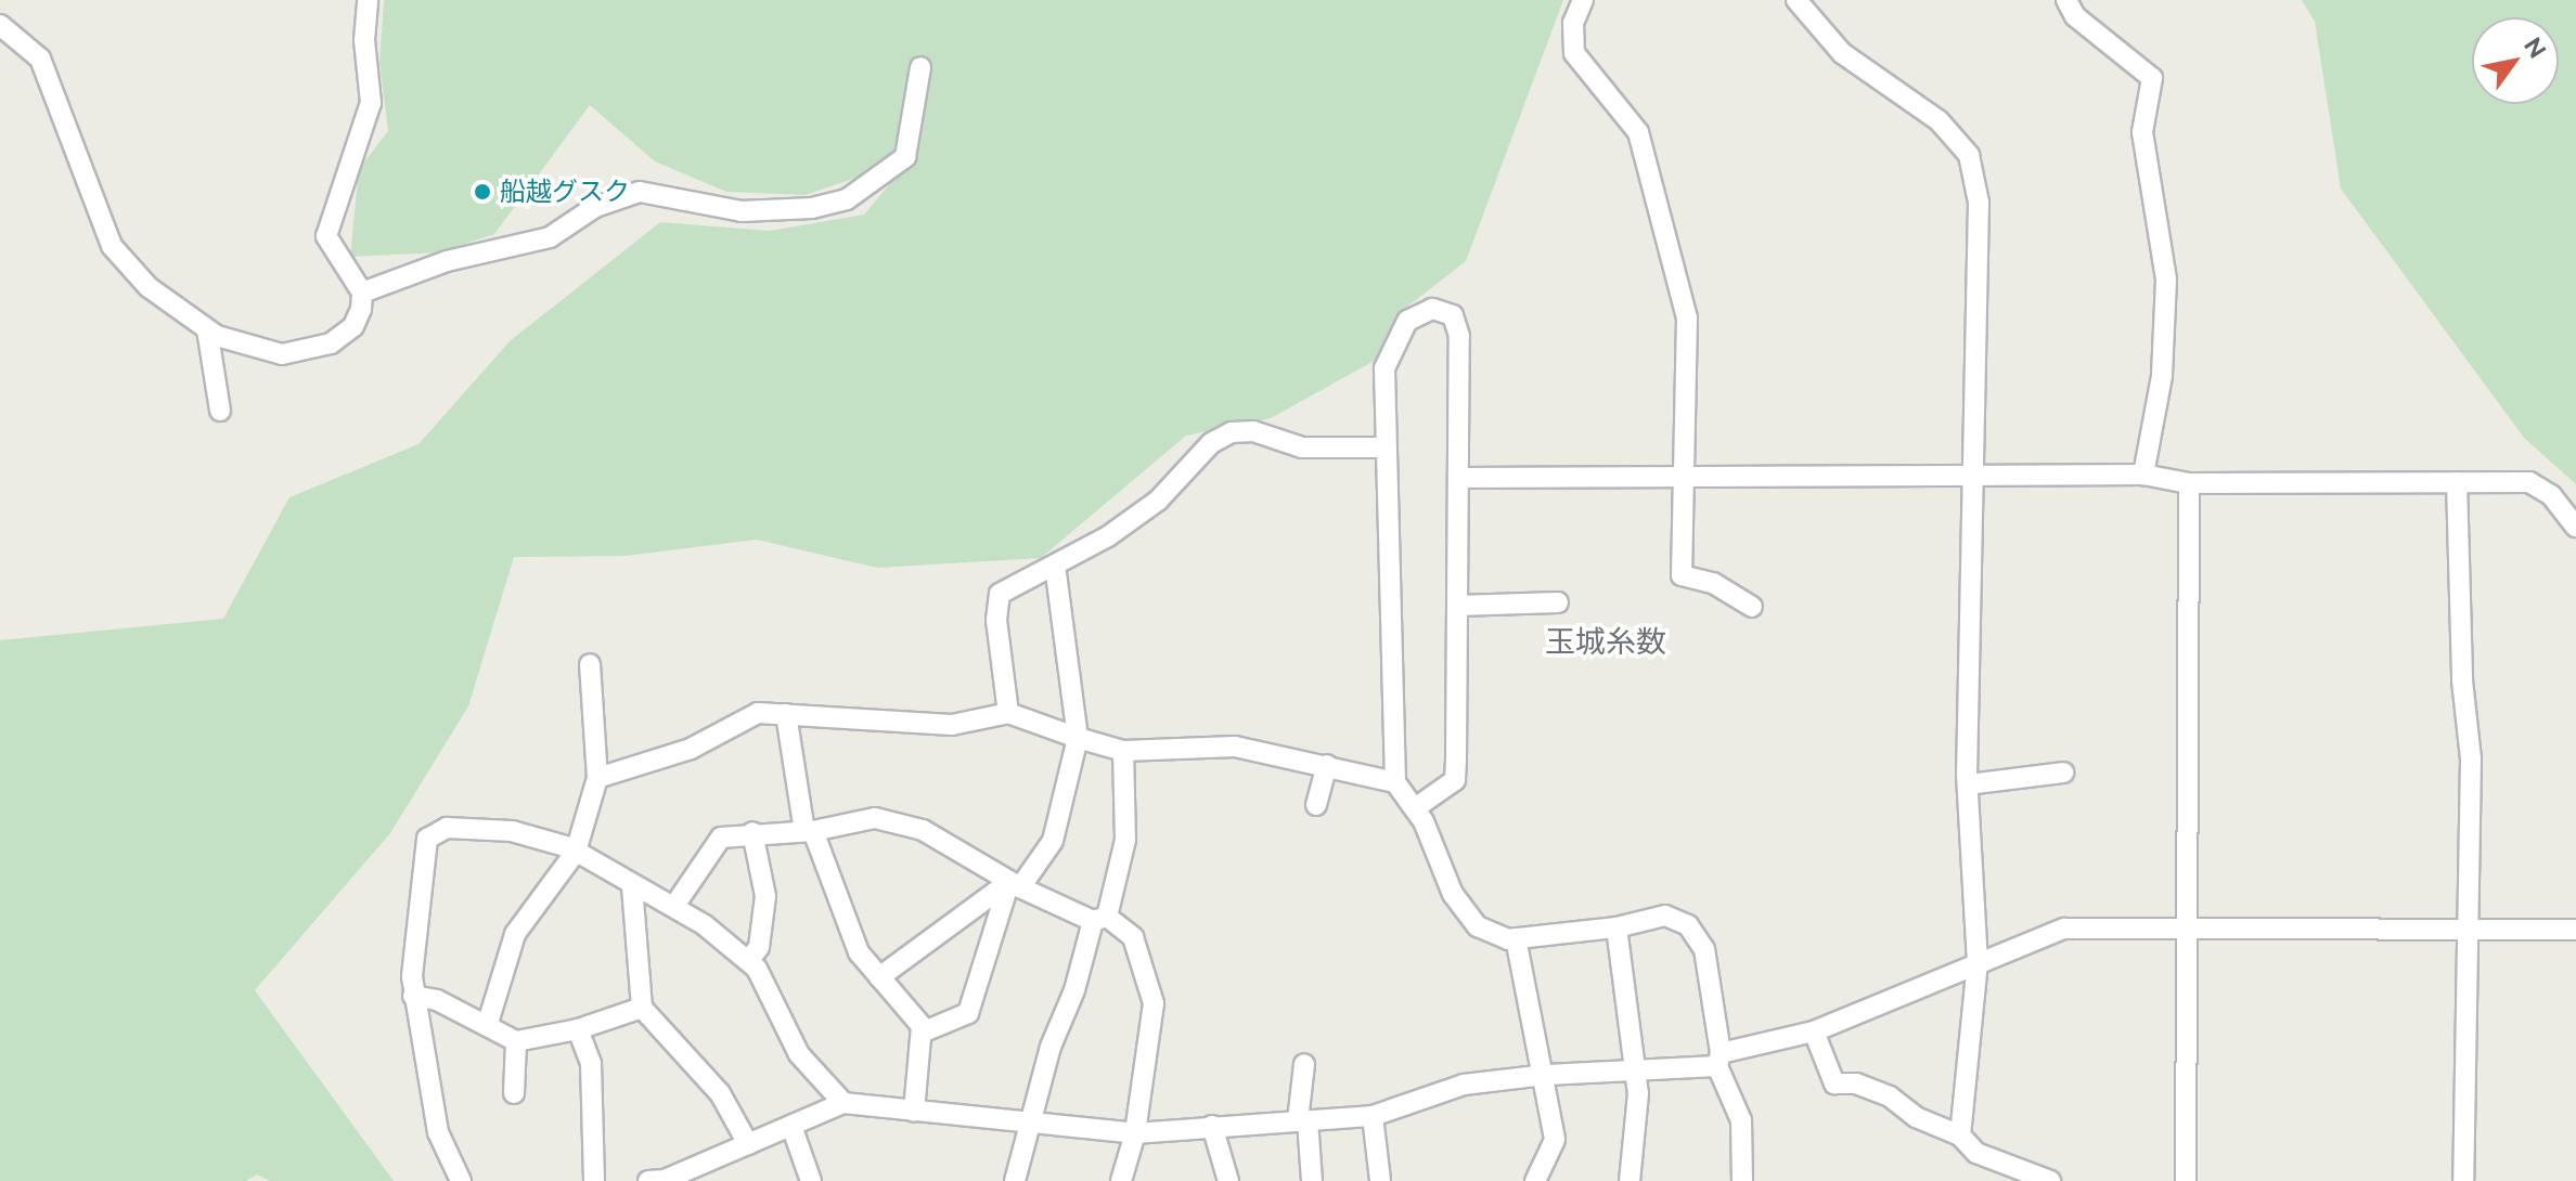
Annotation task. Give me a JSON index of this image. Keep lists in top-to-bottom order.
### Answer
{
  "districts": ["玉城糸数"],
  "places": ["船越グスク"],
  "north": "top right"
}
